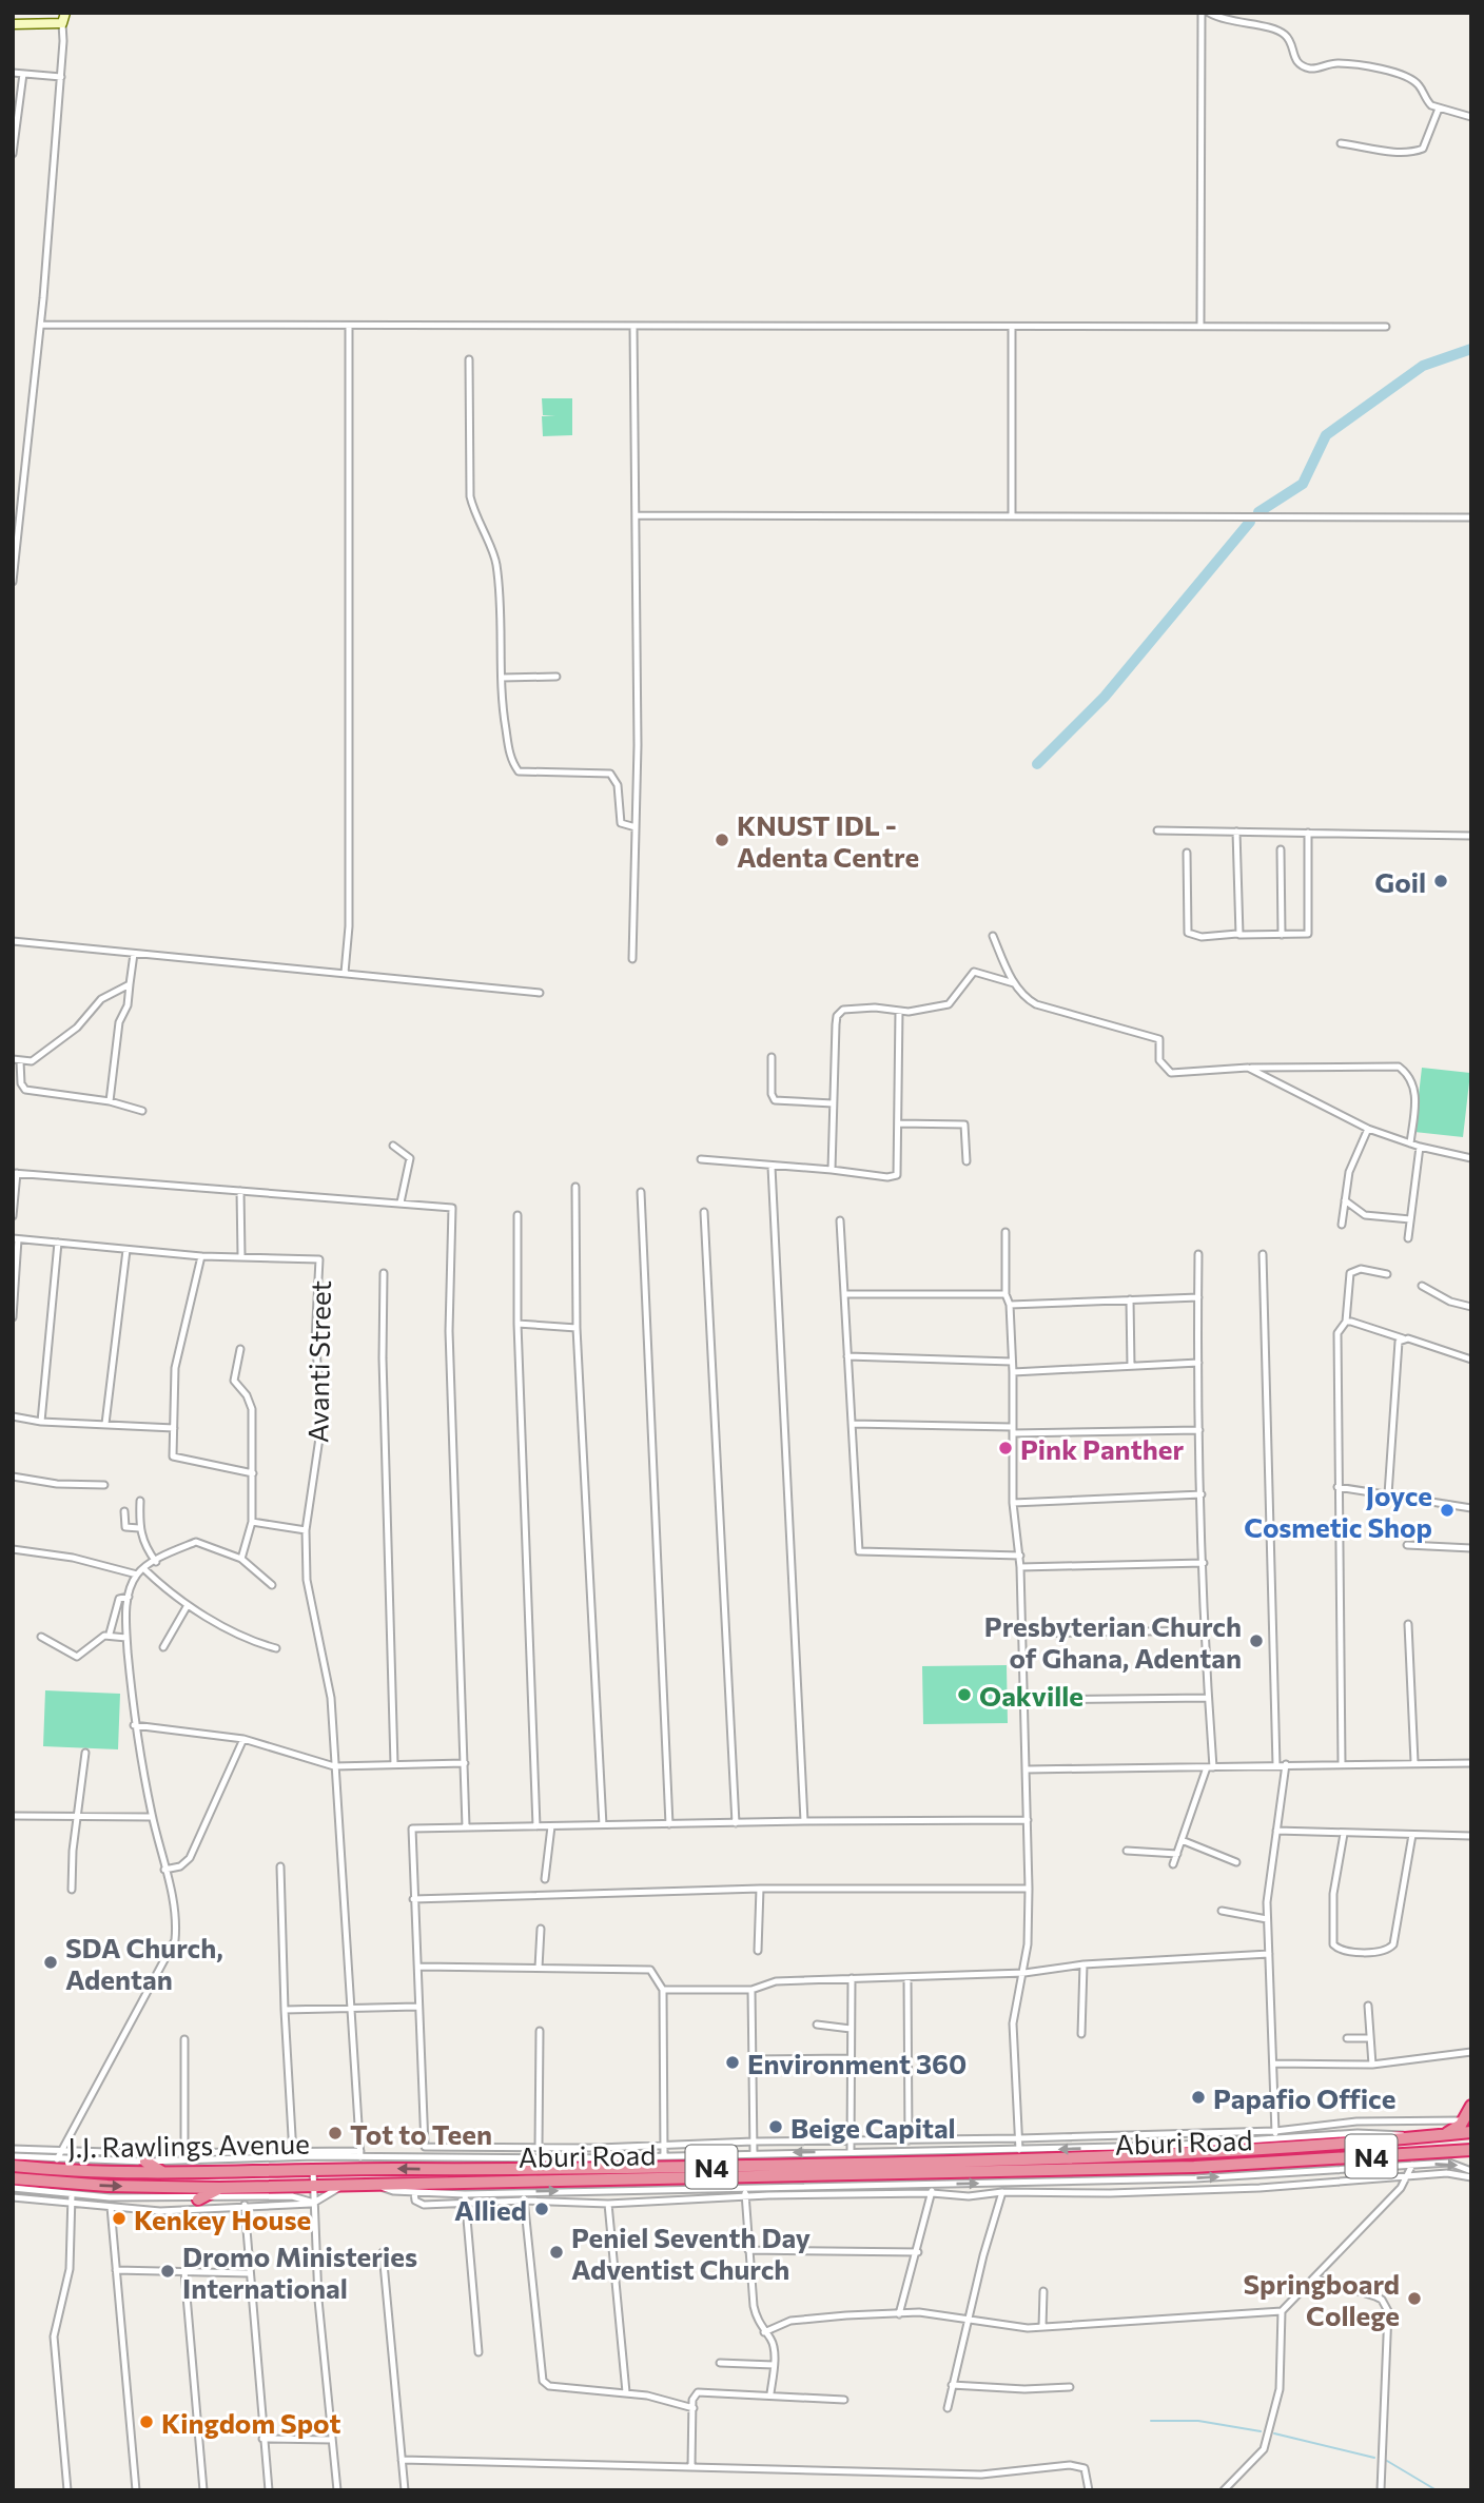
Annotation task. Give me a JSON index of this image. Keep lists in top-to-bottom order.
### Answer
{
  "streets": {
    "highway": ["Aburi Road", "J.J. Rawlings Avenue", "N4"],
    "street": ["Avanti Street"]
  },
  "crossings": [
    ["Aburi Road", "J.J. Rawlings Avenue"]
  ],
  "places": [
    "KNUST IDL - Adenta Centre",
    "Goil",
    "Pink Panther",
    "Joyce Cosmetic Shop",
    "Presbyterian Church of Ghana, Adentan",
    "Oakville",
    "SDA Church, Adentan",
    "Environment 360",
    "Papafio Office",
    "Beige Capital",
    "Tot to Teen",
    "Allied",
    "Kenkey House",
    "Peniel Seventh Day Adventist Church",
    "Dromo Ministeries International",
    "Springboard College",
    "Kingdom Spot"
  ]
}
